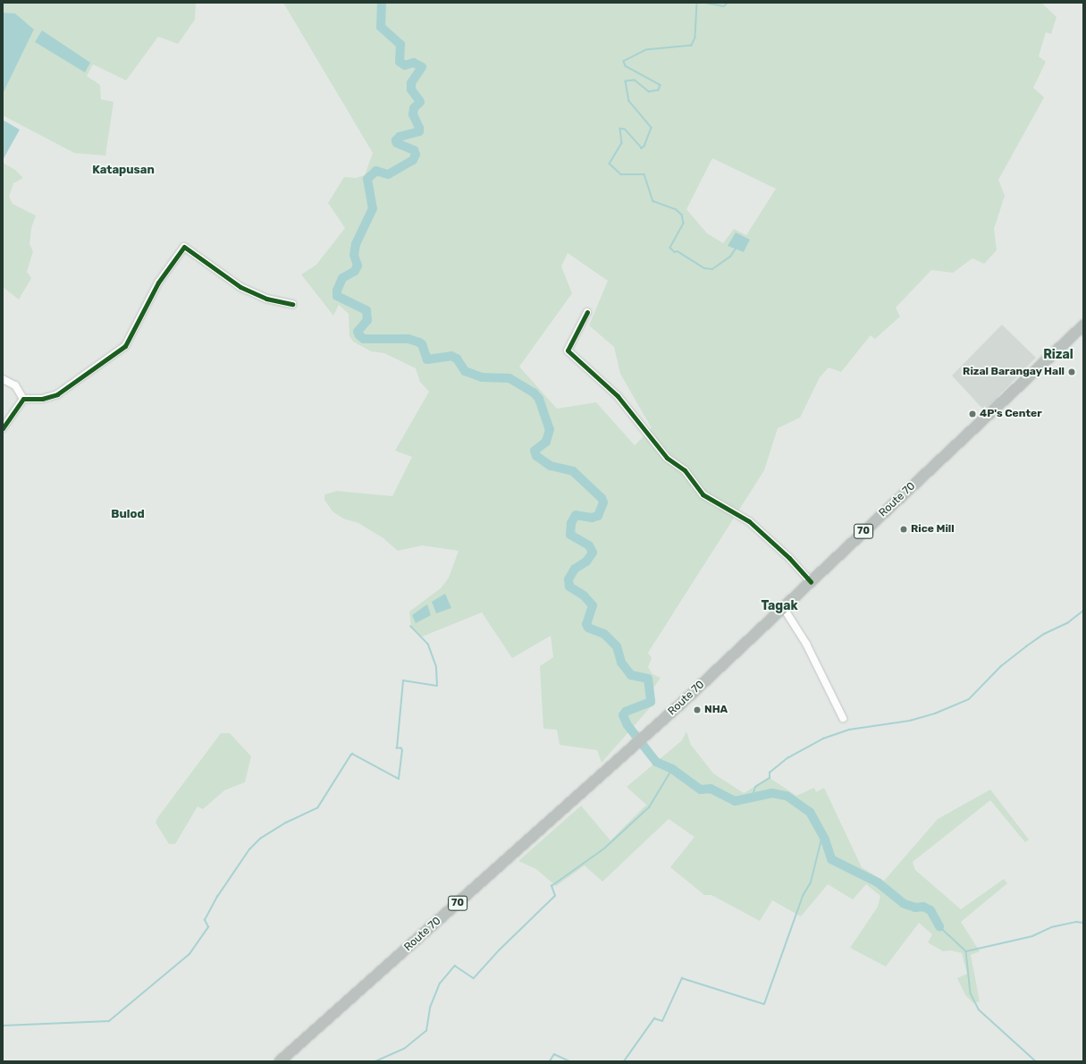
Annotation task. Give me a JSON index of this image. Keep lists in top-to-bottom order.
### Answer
{
  "streets": {
    "highway": ["Route 70", "70"]
  },
  "districts": [
    "Katapusan",
    "Rizal",
    "Bulod",
    "Tagak"
  ],
  "places": [
    "Rizal Barangay Hall",
    "4P's Center",
    "Rice Mill",
    "NHA"
  ]
}
